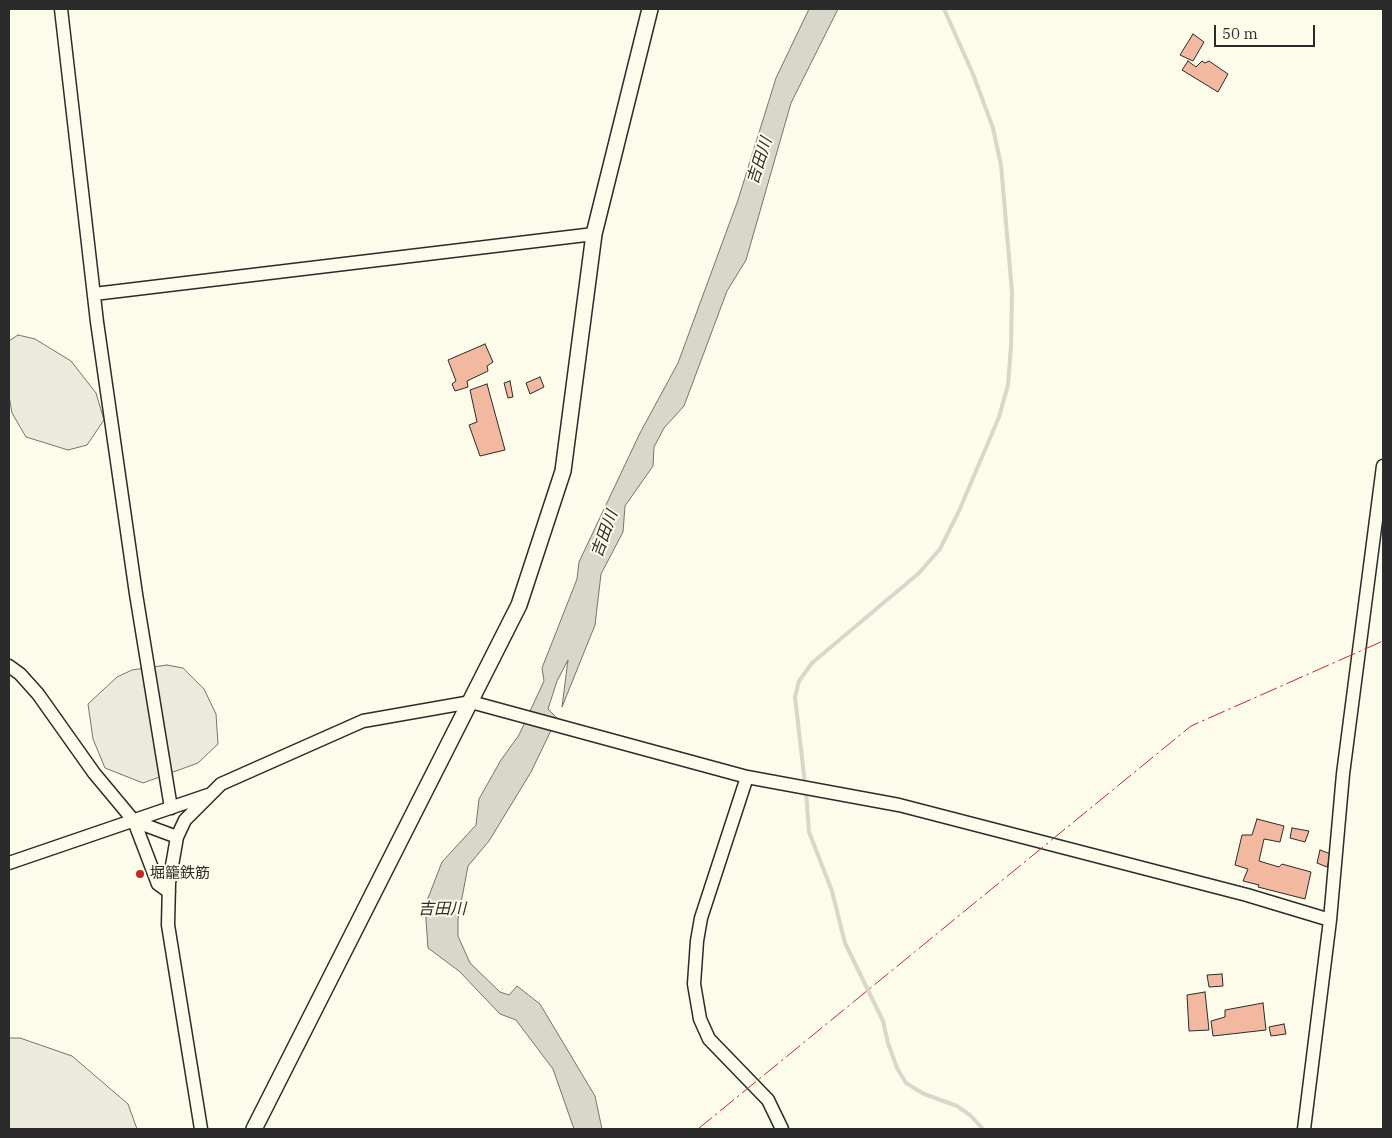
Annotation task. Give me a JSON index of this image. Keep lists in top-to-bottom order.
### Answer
{
  "water": ["吉田川"],
  "places": ["堀籠鉄筋"],
  "scale_bar": "50 m"
}
